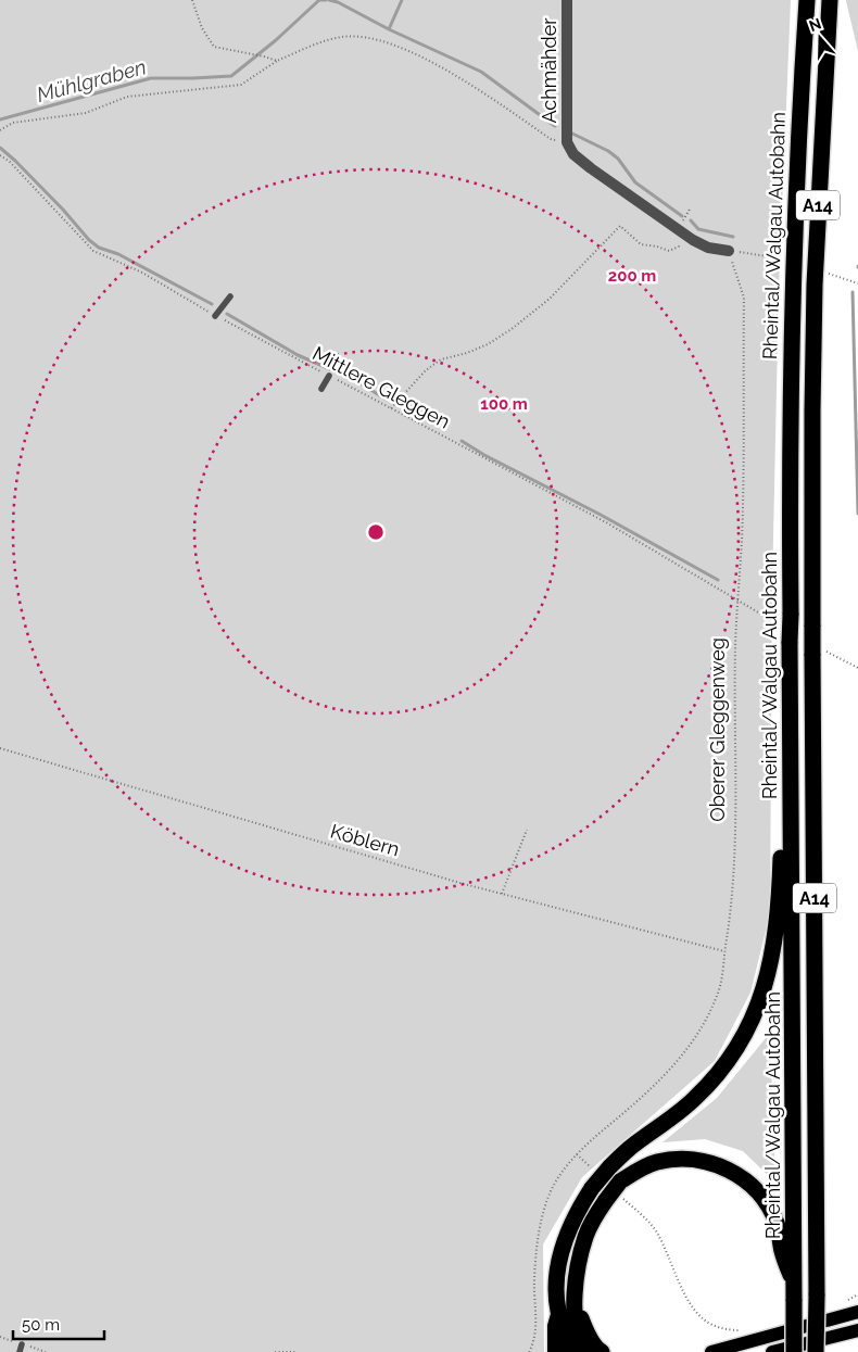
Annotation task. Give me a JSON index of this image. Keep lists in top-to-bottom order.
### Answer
{
  "streets": {
    "highway": ["A14", "Rheintal/Walgau Autobahn"],
    "street": ["Achmähder"],
    "path": ["Mittlere Gleggen", "Oberer Gleggenweg", "Köblern"]
  },
  "crossings": [
    ["Mittlere Gleggen", "Oberer Gleggenweg"],
    ["Oberer Gleggenweg", "Köblern"]
  ],
  "water": ["Mühlgraben"],
  "scale_bar": "50 m",
  "north": "top",
  "rings": ["200 m", "100 m"]
}
